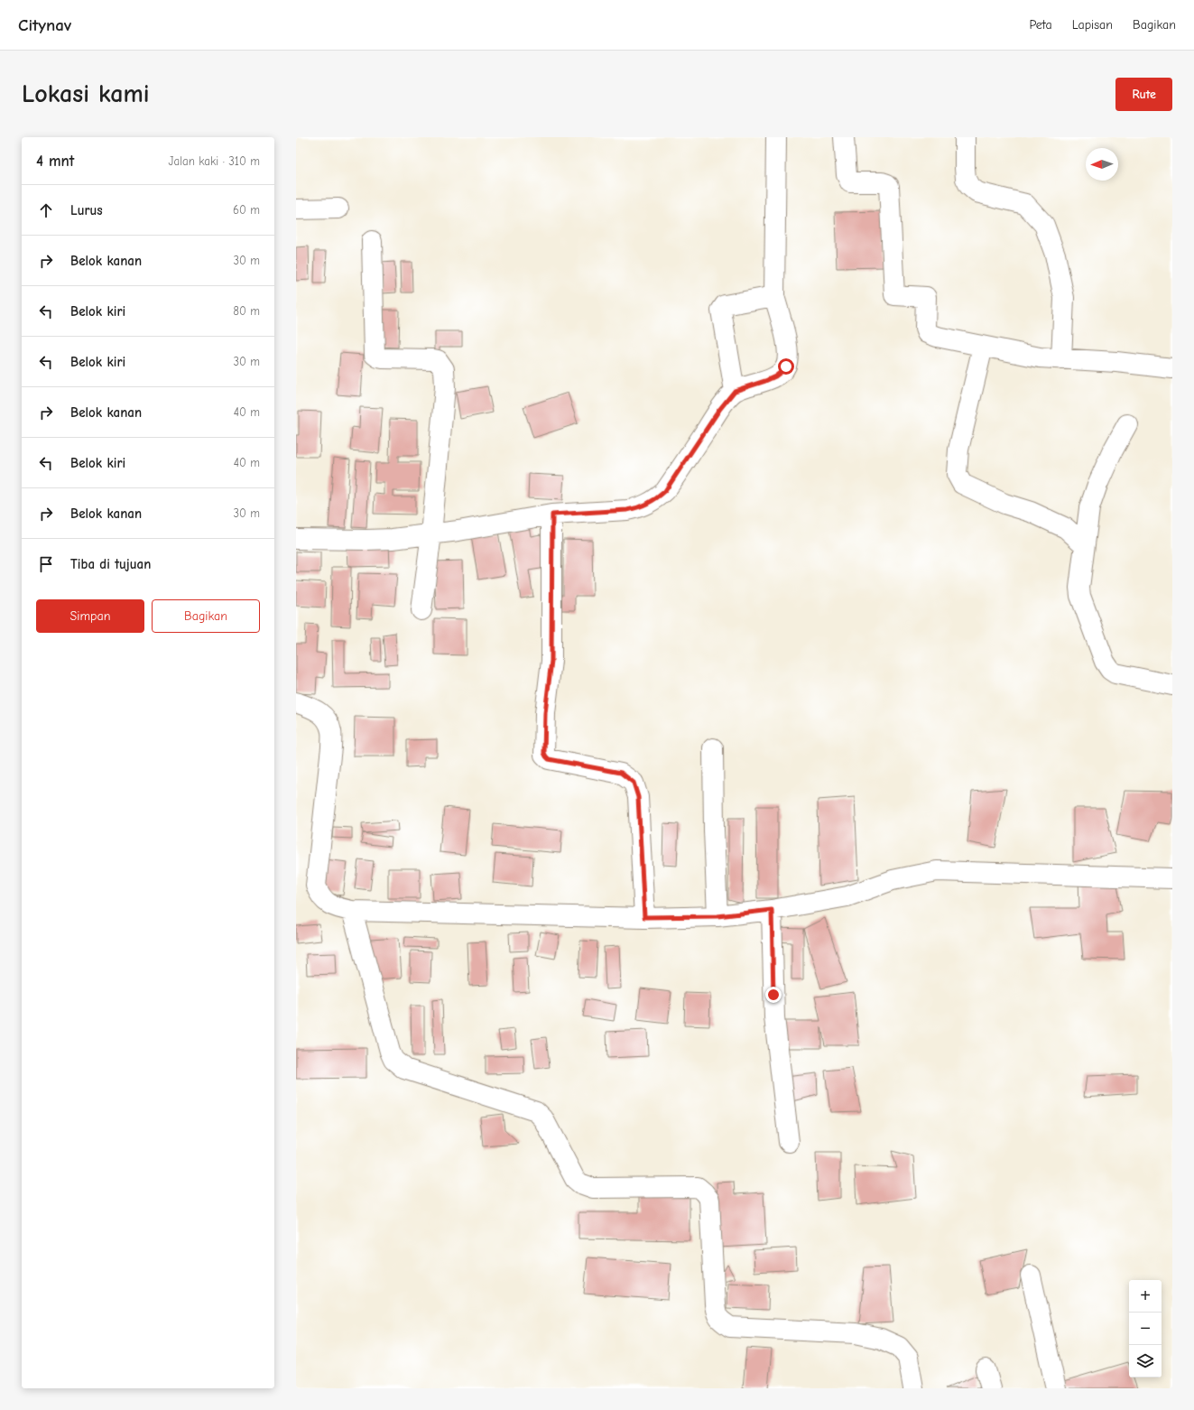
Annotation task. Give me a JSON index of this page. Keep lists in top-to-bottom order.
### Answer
{
  "north": "left",
  "page": {
    "header": "Citynav",
    "nav": ["Peta", "Lapisan", "Bagikan"],
    "buttons": [
      "Rute",
      ["Simpan", "Bagikan"]
    ],
    "title": "Lokasi kami",
    "heading": ["4 mnt", "Jalan kaki · 310 m"],
    "list": [
      ["Lurus", "60 m"],
      ["Belok kanan", "30 m"],
      ["Belok kiri", "80 m"],
      ["Belok kiri", "30 m"],
      ["Belok kanan", "40 m"],
      ["Belok kiri", "40 m"],
      ["Belok kanan", "30 m"],
      "Tiba di tujuan"
    ],
    "map_buttons": ["+", "−"]
  }
}
